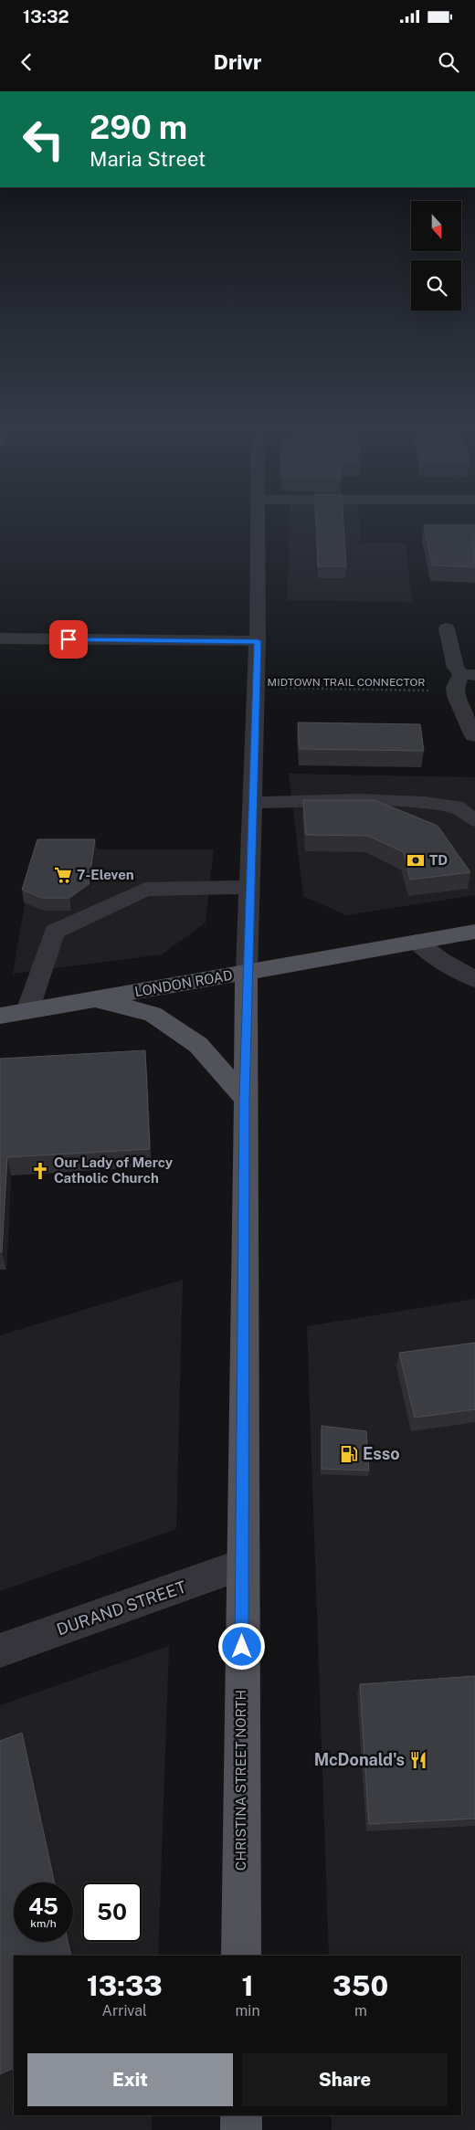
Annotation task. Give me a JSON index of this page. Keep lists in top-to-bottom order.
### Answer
{
  "streets": {
    "main road": ["LONDON ROAD", "CHRISTINA STREET NORTH"],
    "street": ["DURAND STREET"],
    "path": ["MIDTOWN TRAIL CONNECTOR"]
  },
  "crossings": [
    ["MIDTOWN TRAIL CONNECTOR", "CHRISTINA STREET NORTH"],
    ["LONDON ROAD", "CHRISTINA STREET NORTH"],
    ["DURAND STREET", "CHRISTINA STREET NORTH"]
  ],
  "places": {
    "bank": ["TD"],
    "supermarket": ["7-Eleven"],
    "church": ["Our Lady of Mercy Catholic Church"],
    "fuel station": ["Esso"],
    "restaurant": ["McDonald's"]
  },
  "north": "bottom",
  "page": {
    "status": "13:32",
    "header": "Drivr",
    "turn": ["290 m", "Maria Street"],
    "speed": "45 km/h",
    "limit": "50",
    "eta": [
      "13:33",
      "Arrival",
      "1",
      "min",
      "350",
      "m"
    ],
    "buttons": ["Exit", "Share"]
  }
}
